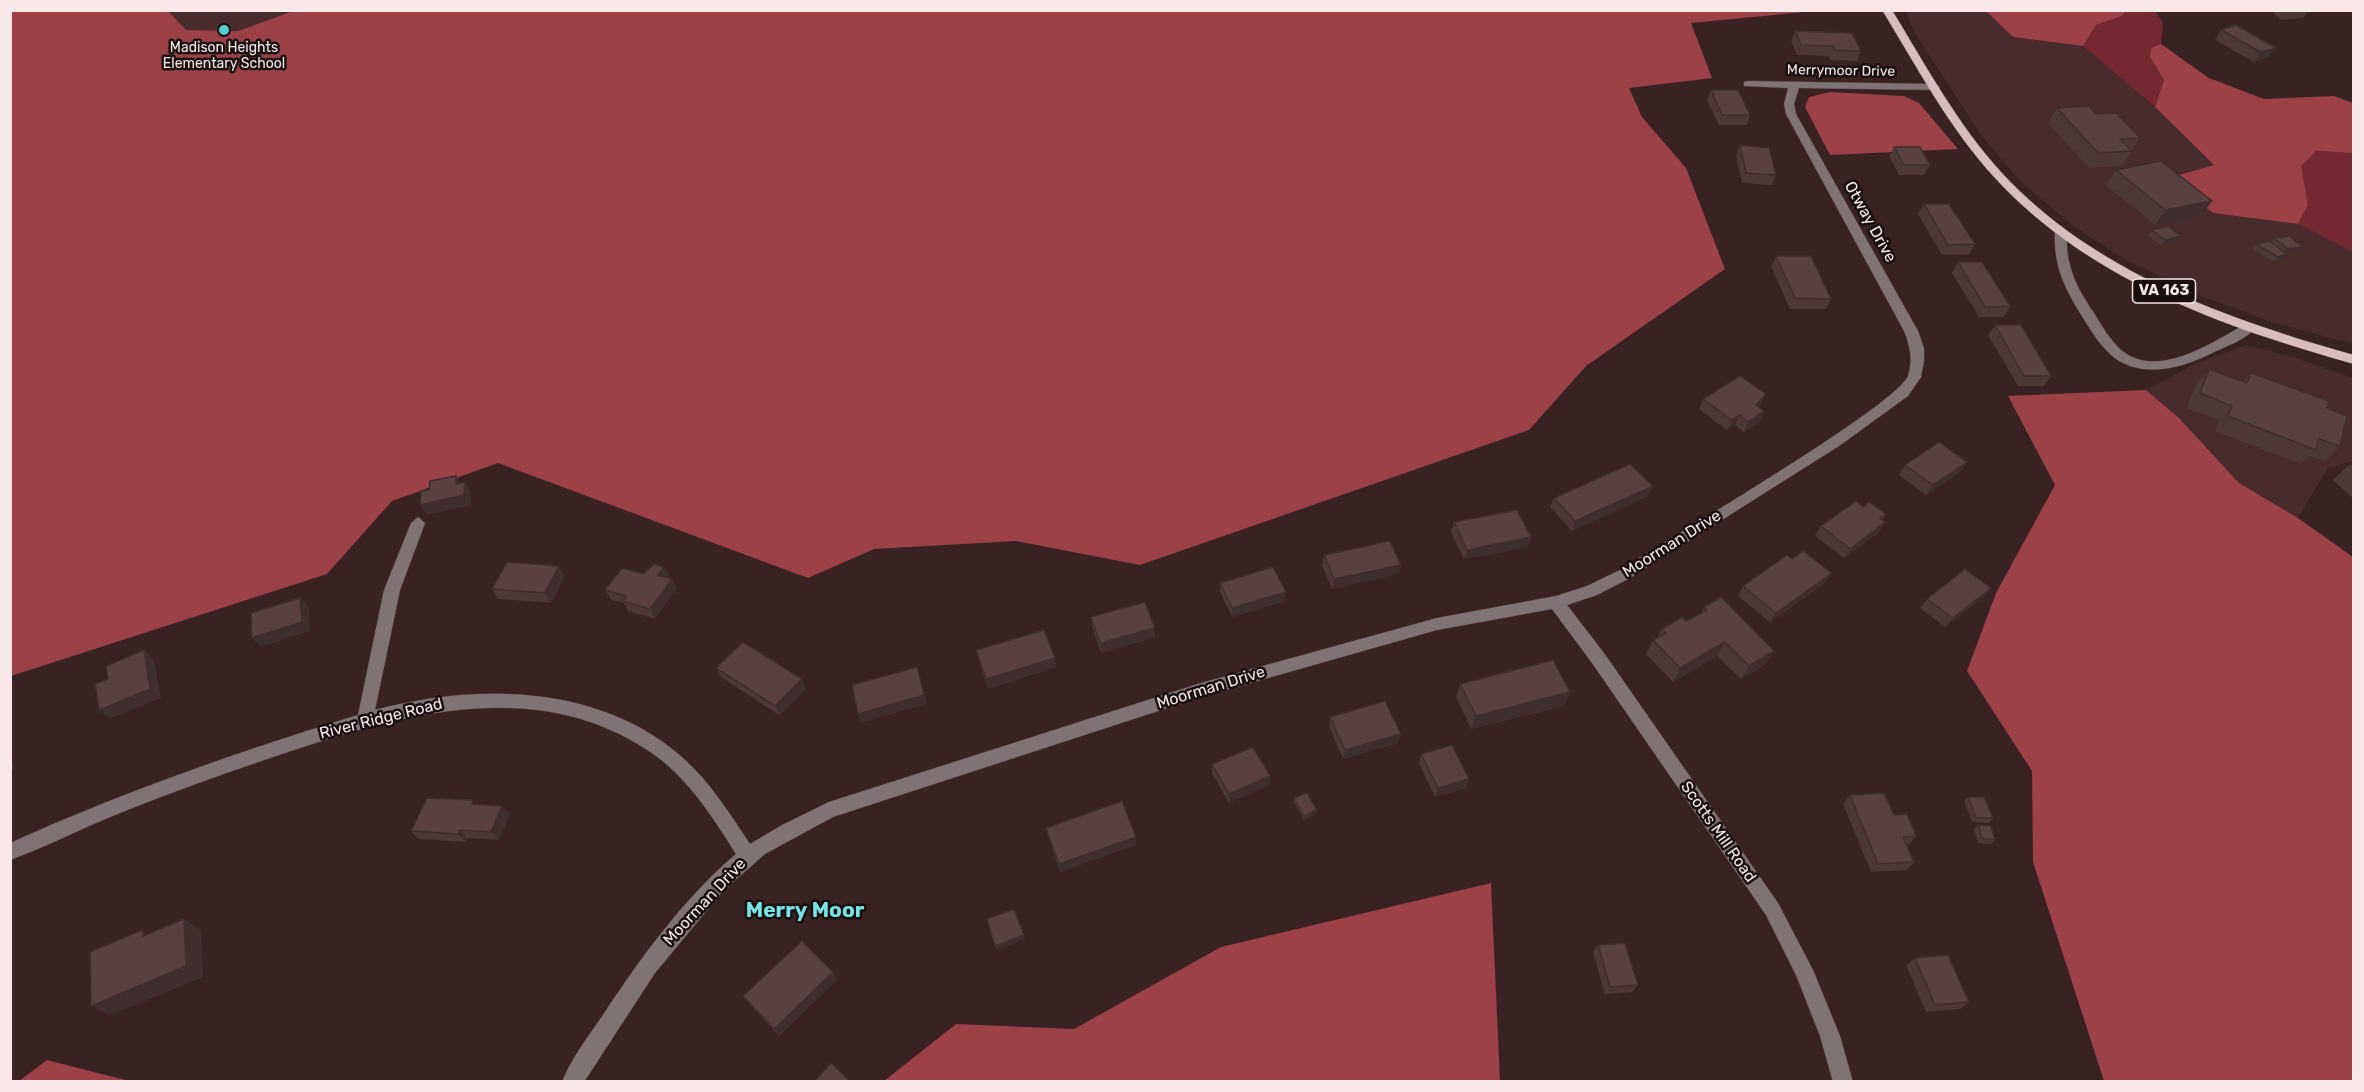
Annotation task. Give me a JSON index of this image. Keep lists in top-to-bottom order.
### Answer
{
  "streets": {
    "main road": ["VA 163"],
    "street": [
      "Merrymoor Drive",
      "Otway Drive",
      "Moorman Drive",
      "River Ridge Road",
      "Scotts Mill Road"
    ]
  },
  "crossings": [
    ["Merrymoor Drive", "Otway Drive"],
    ["Merrymoor Drive", "VA 163"],
    ["Otway Drive", "Moorman Drive"],
    ["Moorman Drive", "River Ridge Road"],
    ["Moorman Drive", "Scotts Mill Road"]
  ],
  "districts": ["Merry Moor"],
  "places": ["Madison Heights Elementary School"]
}
